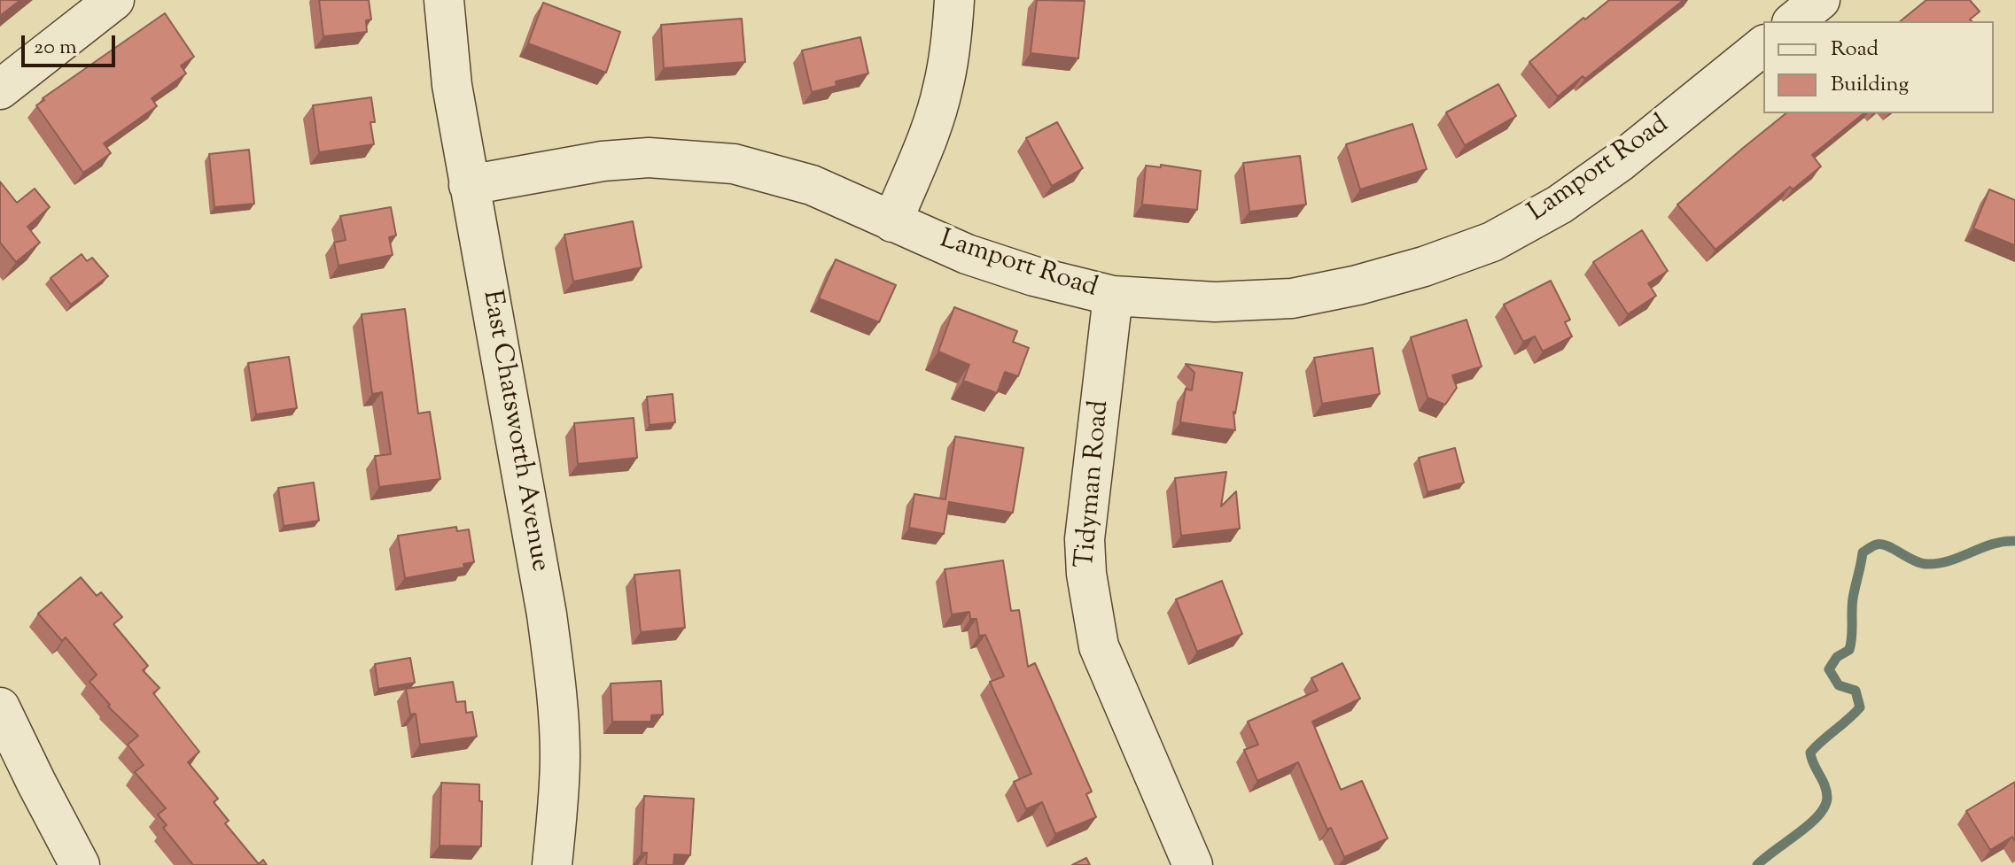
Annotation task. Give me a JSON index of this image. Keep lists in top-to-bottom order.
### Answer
{
  "streets": {
    "street": ["Lamport Road", "East Chatsworth Avenue", "Tidyman Road"]
  },
  "crossings": [
    ["Lamport Road", "East Chatsworth Avenue"],
    ["Lamport Road", "Tidyman Road"]
  ],
  "legend": ["Road", "Building"],
  "scale_bar": "20 m"
}
